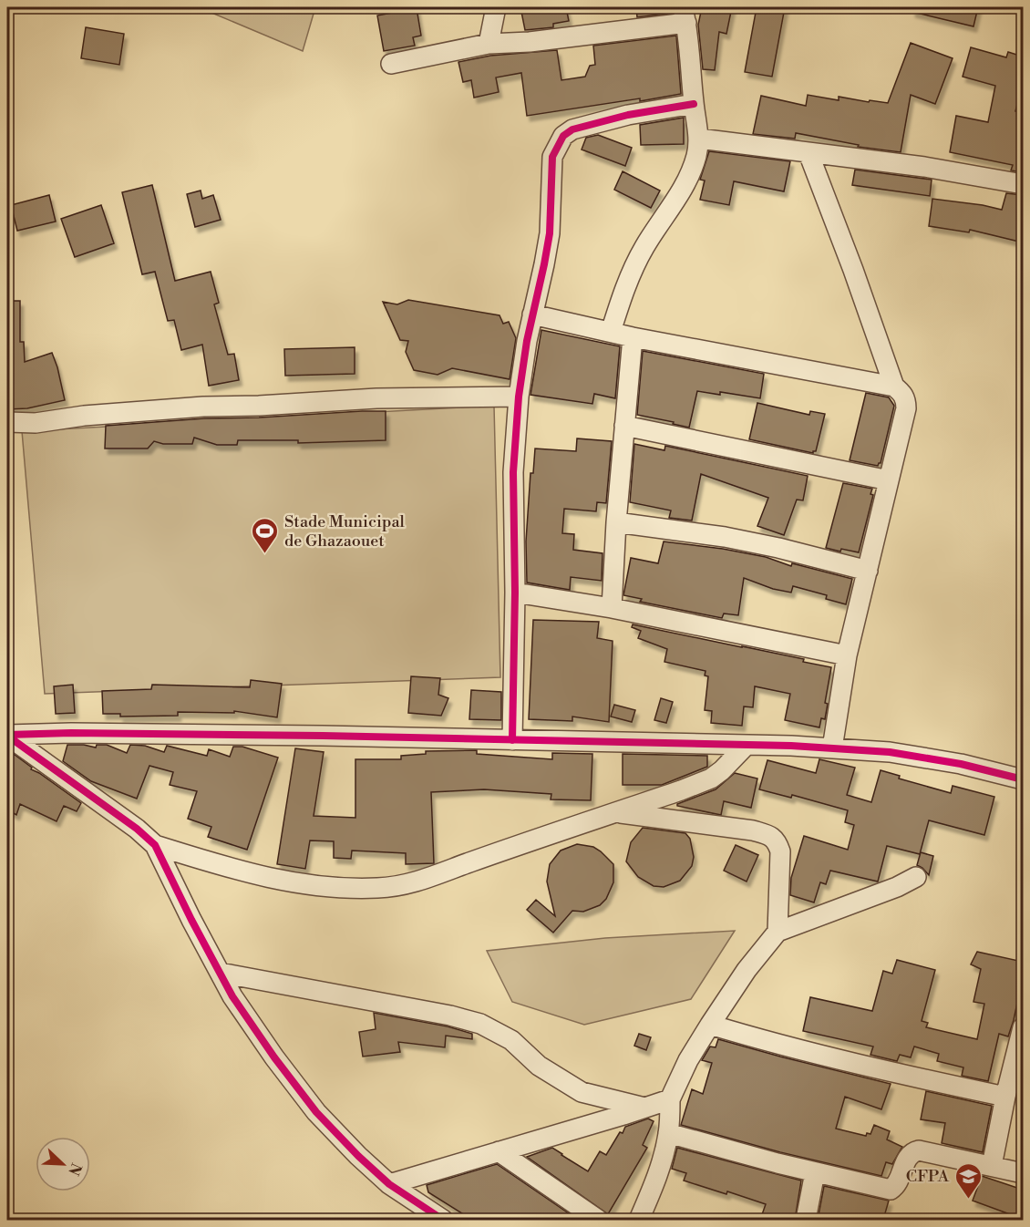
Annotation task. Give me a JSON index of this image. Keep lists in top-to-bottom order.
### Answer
{
  "places": {
    "sports": ["Stade Municipal de Ghazaouet"],
    "school or university": ["CFPA"]
  },
  "north": "bottom right"
}
